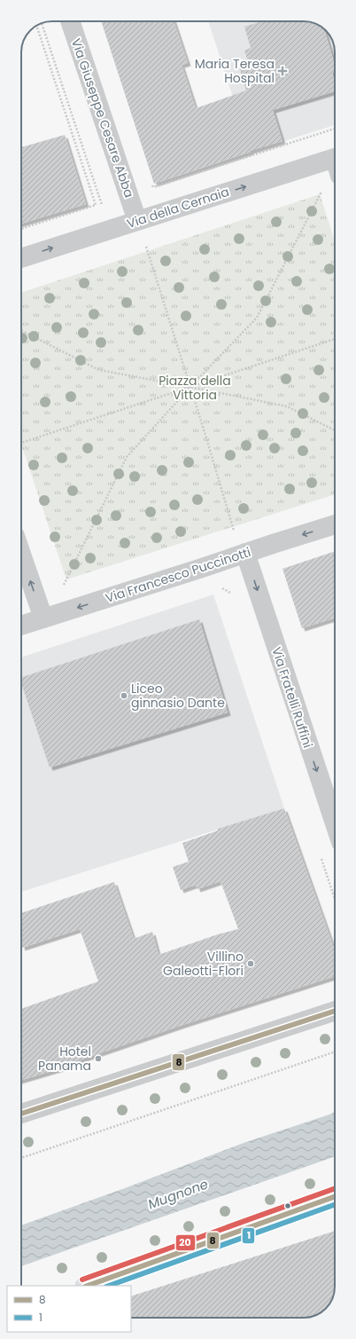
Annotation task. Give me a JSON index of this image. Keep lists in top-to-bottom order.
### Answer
{
  "streets": {
    "street": [
      "Via Giuseppe Cesare Abba",
      "Via della Cernaia",
      "Via Francesco Puccinotti",
      "Via Fratelli Ruffini"
    ]
  },
  "crossings": [
    ["Via Giuseppe Cesare Abba", "Via della Cernaia"],
    ["Via Francesco Puccinotti", "Via Fratelli Ruffini"]
  ],
  "one_way": ["Via della Cernaia", "Via Francesco Puccinotti", "Via Fratelli Ruffini"],
  "water": ["Mugnone"],
  "parks": ["Piazza della Vittoria"],
  "places": {
    "health": ["Maria Teresa Hospital"],
    "other": ["Liceo ginnasio Dante", "Villino Galeotti-Flori", "Hotel Panama"]
  },
  "lines": ["transit line 8", "transit line 20", "transit line 1"],
  "legend": ["8", "1"]
}
